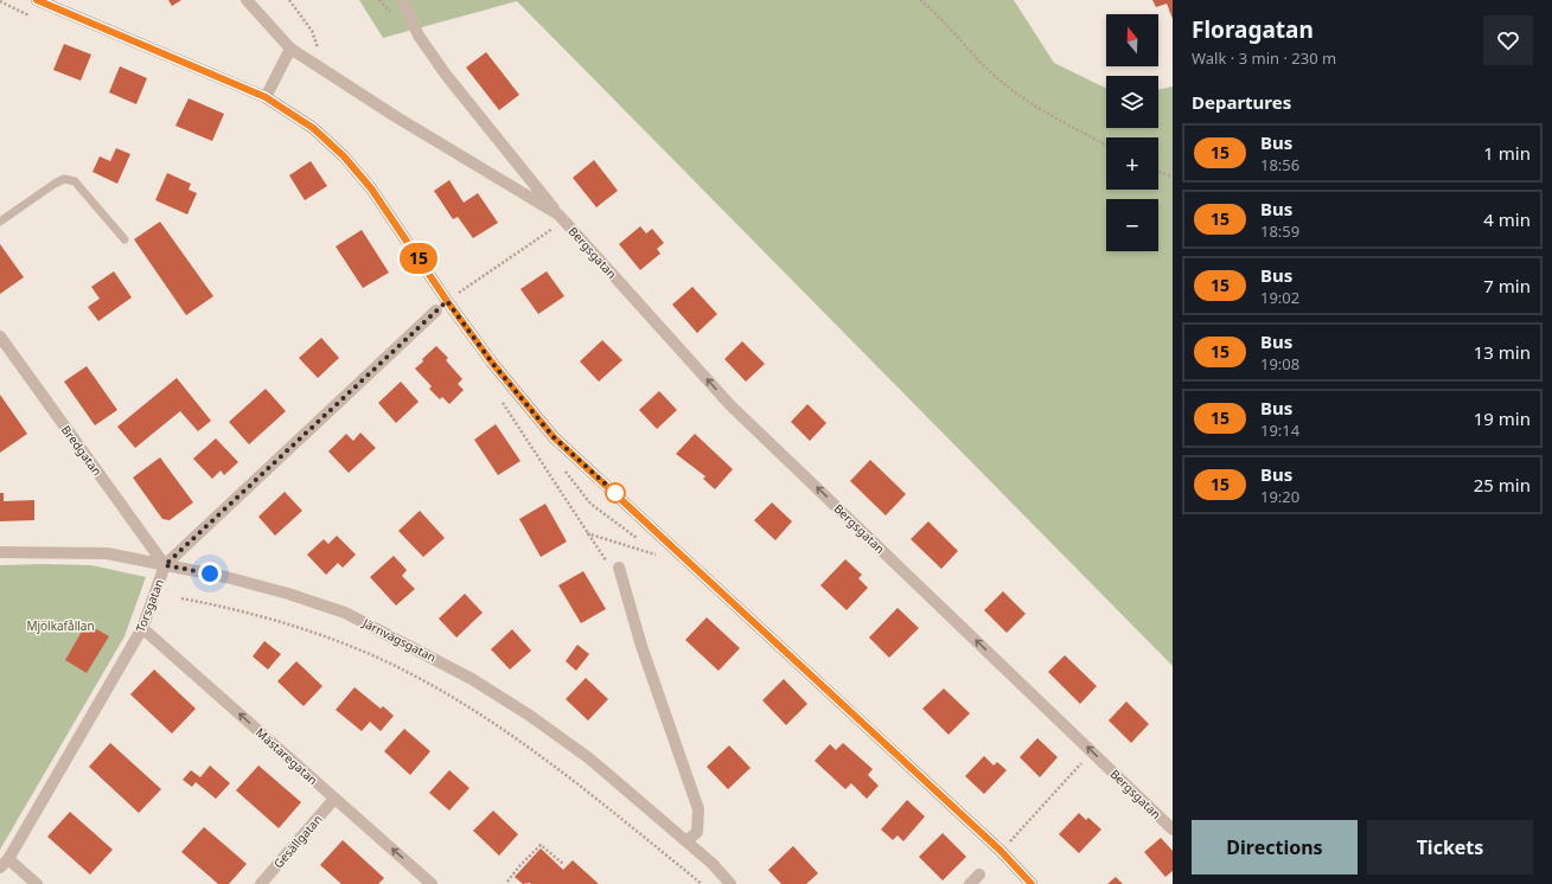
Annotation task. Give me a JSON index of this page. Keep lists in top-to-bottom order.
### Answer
{
  "streets": {
    "street": [
      "Bergsgatan",
      "Bredgatan",
      "Torsgatan",
      "Järnvägsgatan",
      "Mästaregatan",
      "Gesällgatan"
    ]
  },
  "crossings": [
    ["Bredgatan", "Torsgatan"],
    ["Bredgatan", "Järnvägsgatan"],
    ["Torsgatan", "Järnvägsgatan"],
    ["Torsgatan", "Mästaregatan"],
    ["Mästaregatan", "Gesällgatan"]
  ],
  "one_way": ["Bergsgatan", "Mästaregatan"],
  "parks": ["Mjölkafållan"],
  "lines": ["bus line 15"],
  "north": "top",
  "page": {
    "on_map": "15",
    "heading": [
      ["Floragatan", "Walk · 3 min · 230 m"],
      "Departures"
    ],
    "map_buttons": ["+", "−"],
    "list": [
      {
        "mark": "15",
        "name": "Bus",
        "note": "18:56",
        "value": "1 min"
      },
      {
        "mark": "15",
        "name": "Bus",
        "note": "18:59",
        "value": "4 min"
      },
      {
        "mark": "15",
        "name": "Bus",
        "note": "19:02",
        "value": "7 min"
      },
      {
        "mark": "15",
        "name": "Bus",
        "note": "19:08",
        "value": "13 min"
      },
      {
        "mark": "15",
        "name": "Bus",
        "note": "19:14",
        "value": "19 min"
      },
      {
        "mark": "15",
        "name": "Bus",
        "note": "19:20",
        "value": "25 min"
      }
    ],
    "buttons": ["Directions", "Tickets"]
  }
}
